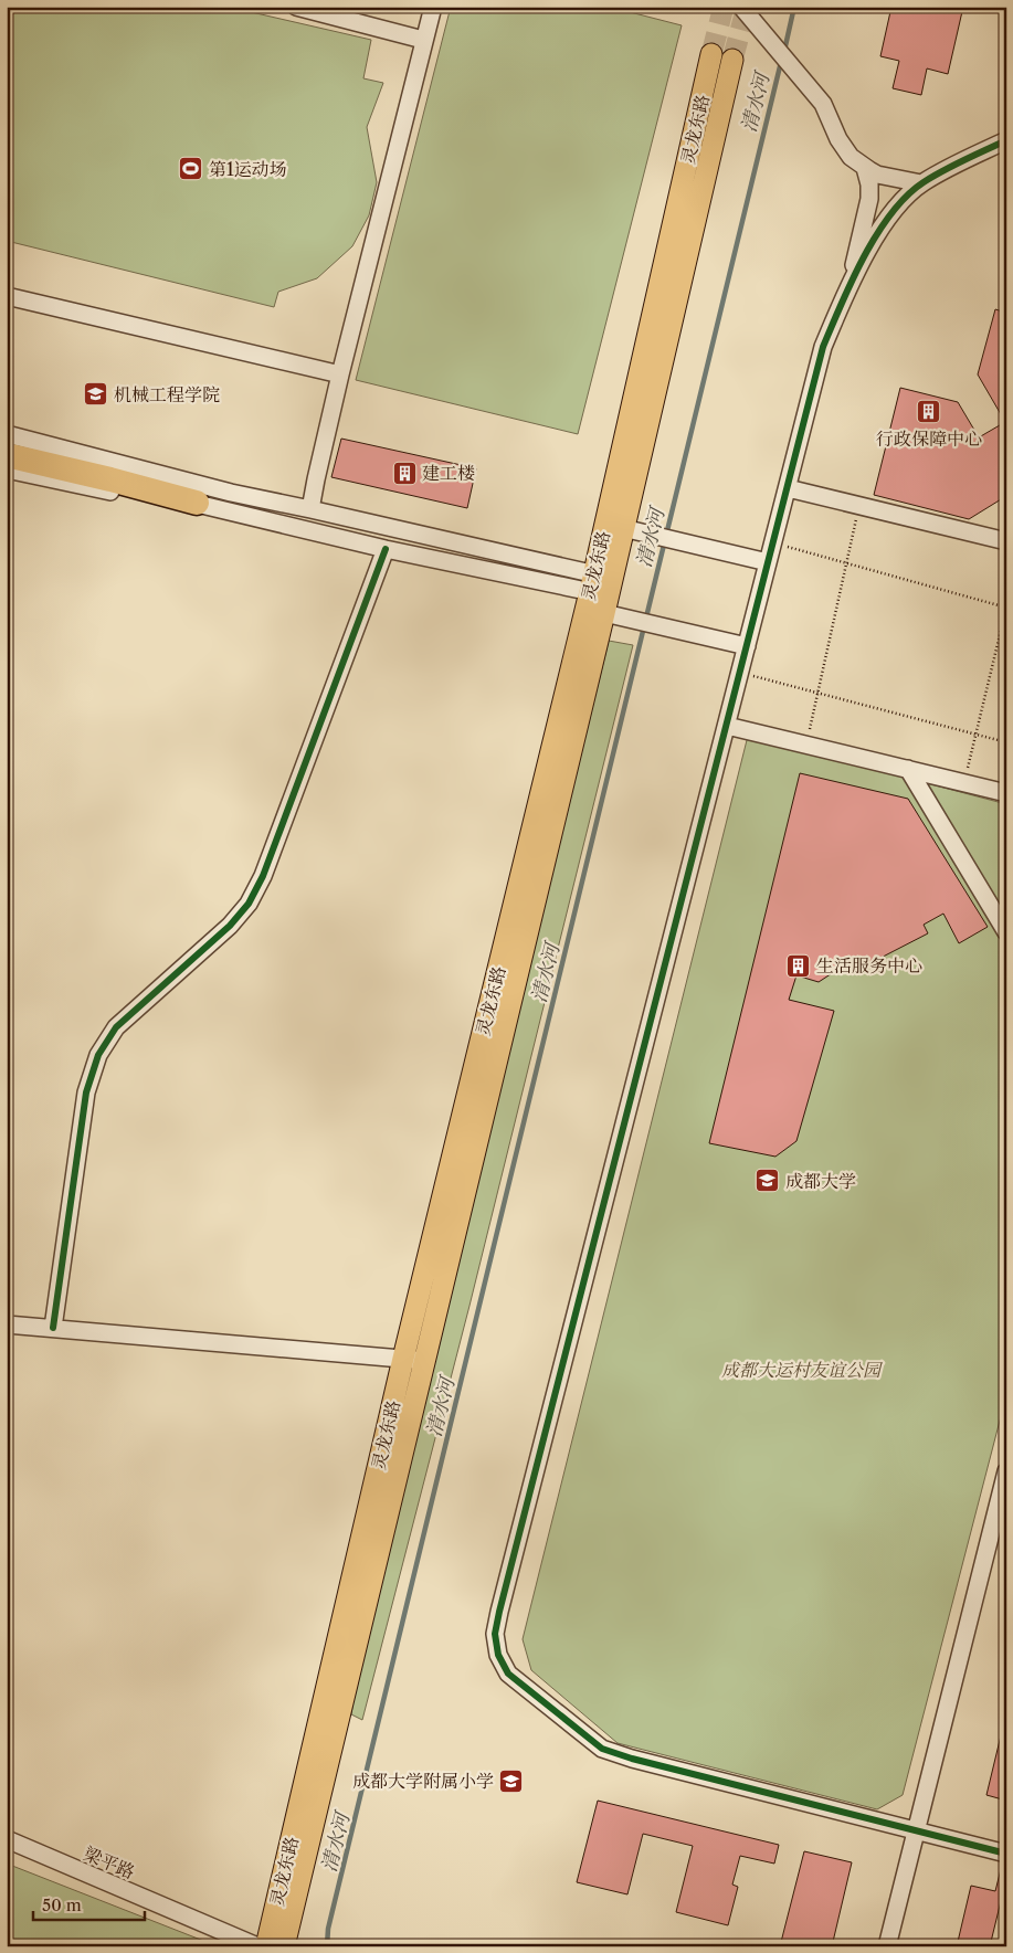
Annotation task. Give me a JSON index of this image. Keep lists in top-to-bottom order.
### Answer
{
  "streets": {
    "main road": ["灵龙东路"],
    "street": ["梁平路"]
  },
  "water": ["清水河"],
  "parks": ["成都大运村友谊公园"],
  "places": {
    "sports": ["第1运动场"],
    "school or university": ["机械工程学院", "成都大学", "成都大学附属小学"],
    "building": ["行政保障中心", "建工楼", "生活服务中心"]
  },
  "scale_bar": "50 m"
}
